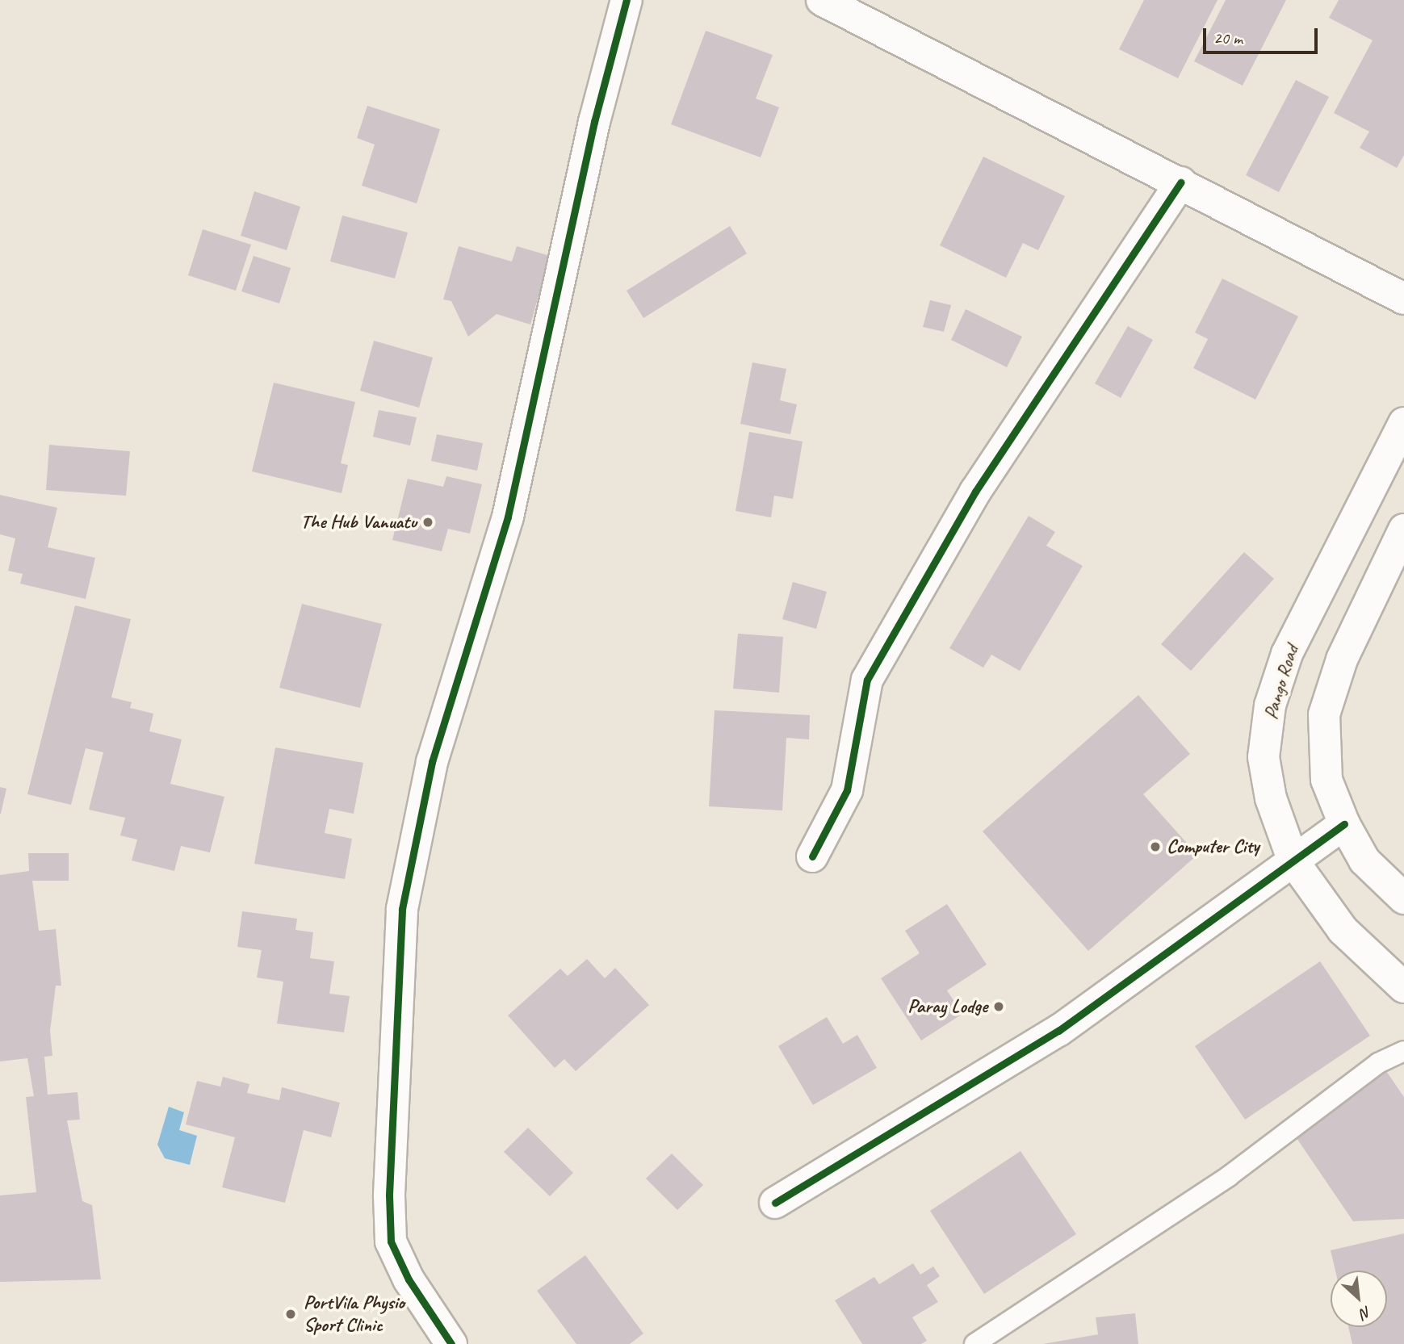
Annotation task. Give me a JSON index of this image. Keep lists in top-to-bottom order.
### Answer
{
  "streets": {
    "street": ["Pango Road"]
  },
  "places": [
    "The Hub Vanuatu",
    "Computer City",
    "Paray Lodge",
    "PortVila Physio Sport Clinic"
  ],
  "scale_bar": "20 m",
  "north": "bottom right"
}
